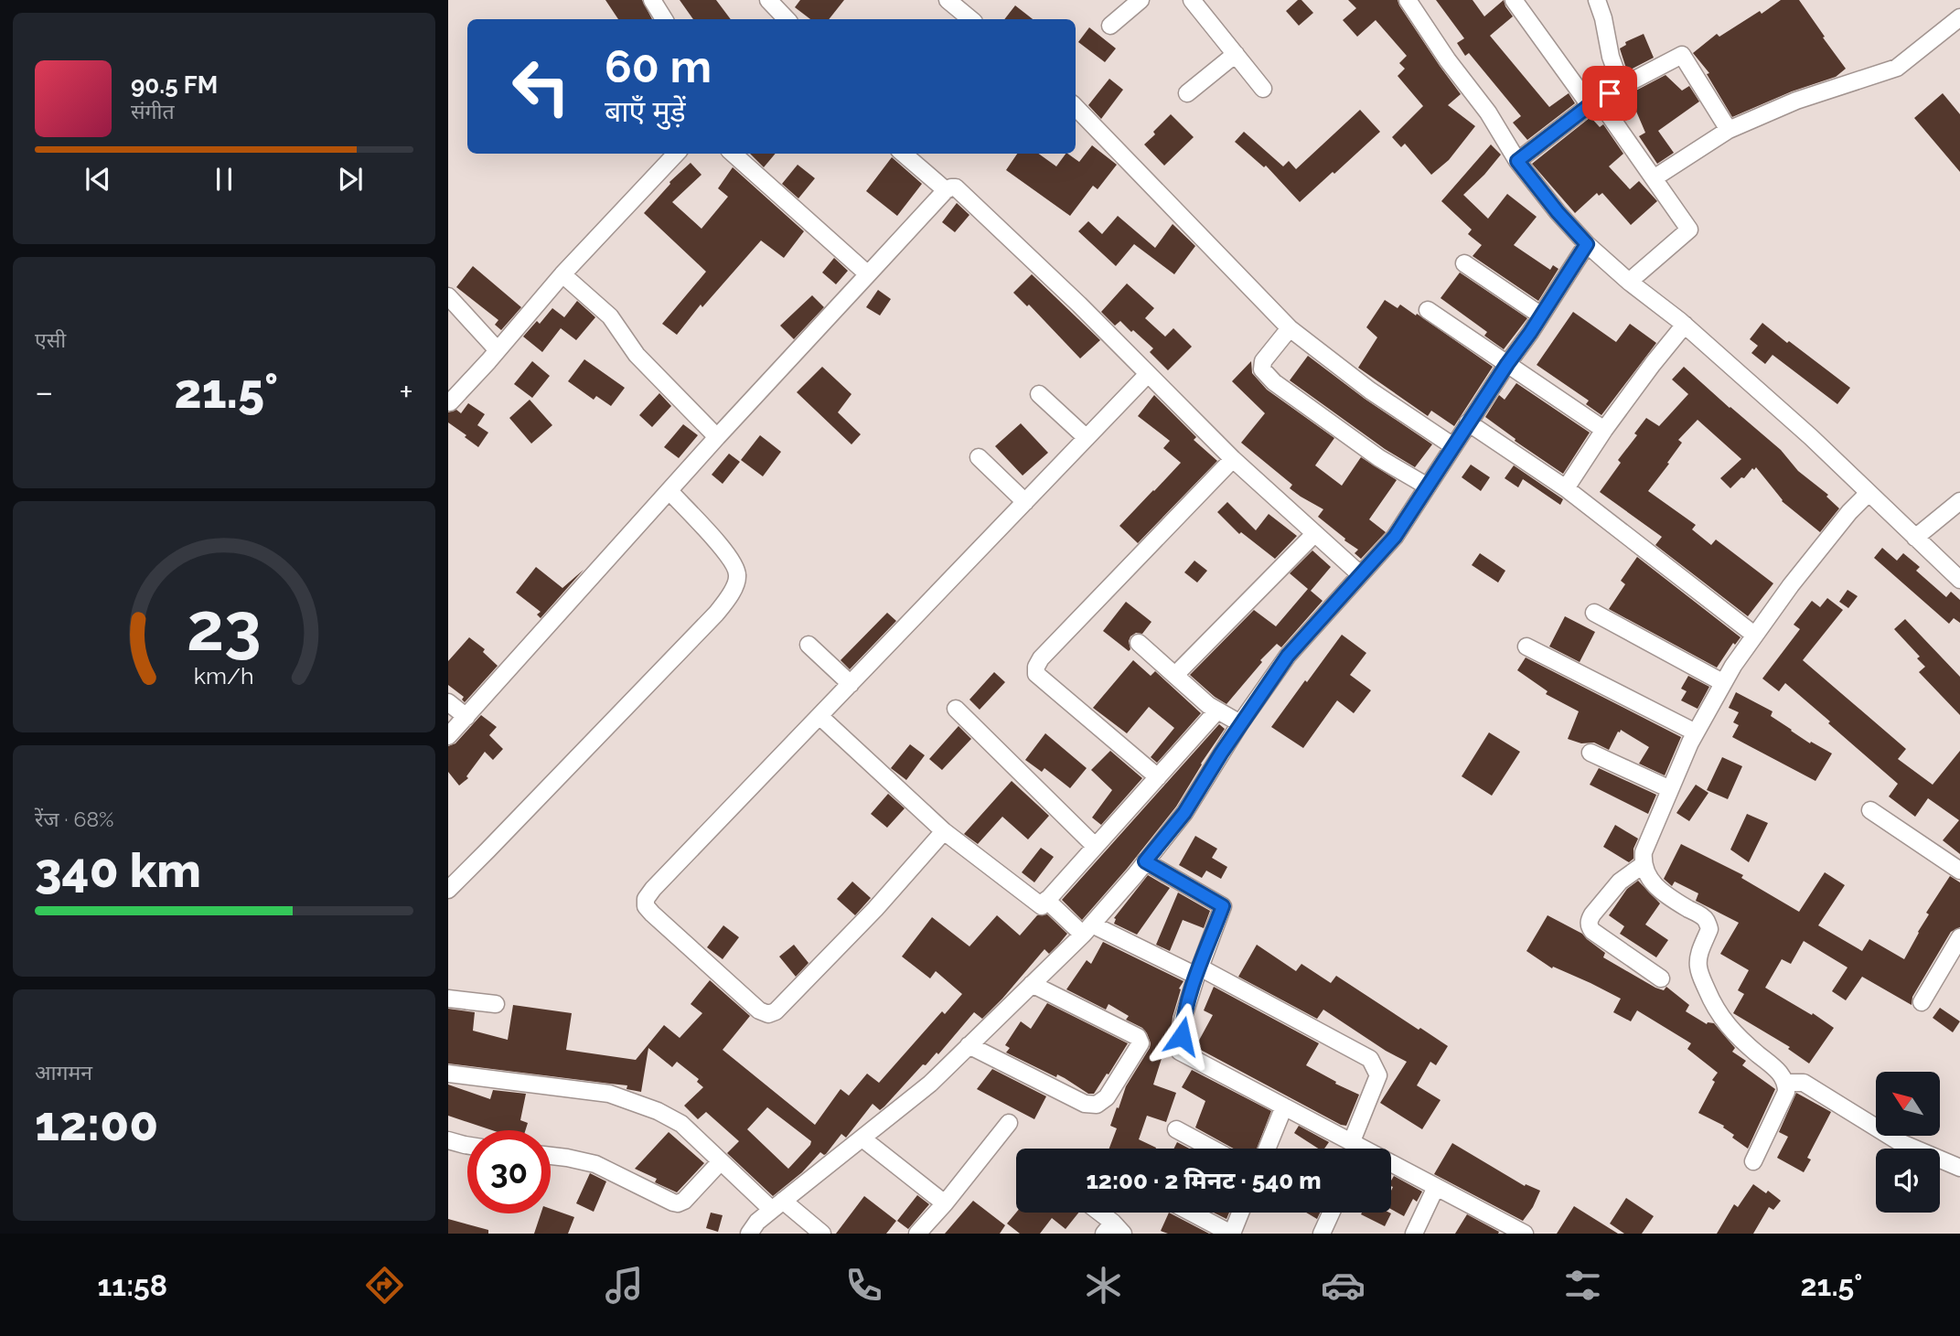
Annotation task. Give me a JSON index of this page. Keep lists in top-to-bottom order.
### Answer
{
  "north": "top left",
  "page": {
    "turn": ["60 m", "बाएँ मुड़ें"],
    "song": ["90.5 FM", "संगीत"],
    "tile": [
      "एसी",
      ["रेंज · 68%", "340 km"],
      ["आगमन", "12:00"]
    ],
    "heat": ["−", "21.5°", "+"],
    "limit": "30",
    "trip": "12:00 · 2 मिनट · 540 m",
    "tabs": ["11:58", "21.5°"],
    "gauge": ["23", "km/h"]
  }
}
